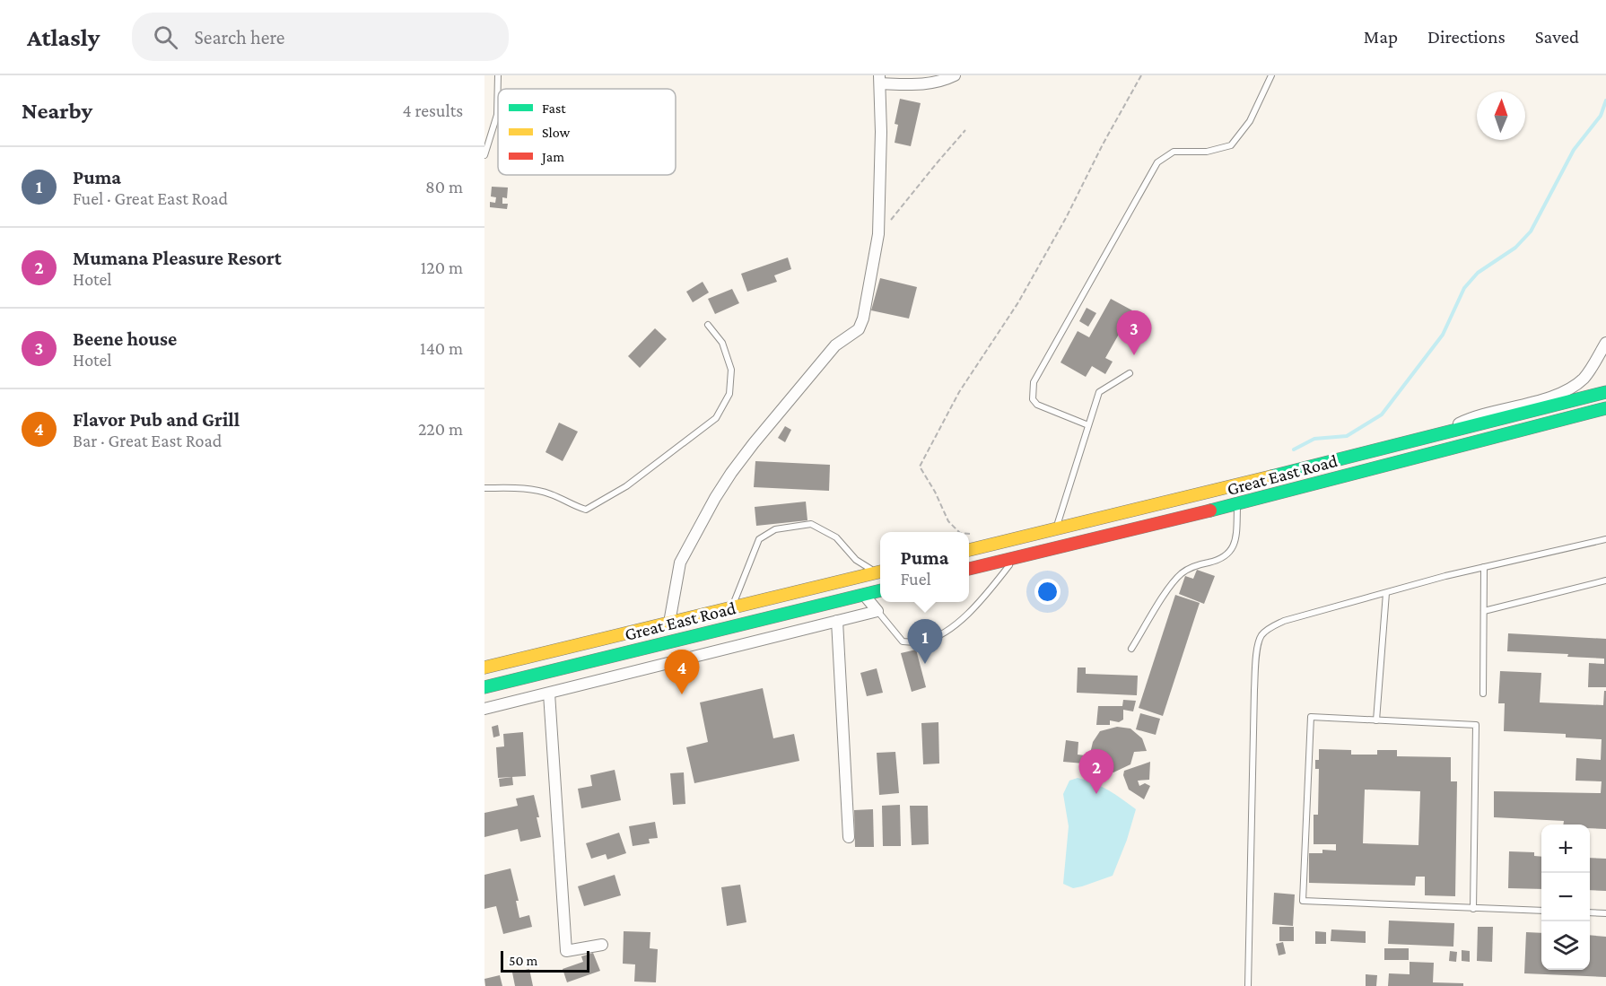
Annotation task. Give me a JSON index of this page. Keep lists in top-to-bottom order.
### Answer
{
  "streets": {
    "main road": ["Great East Road"]
  },
  "legend": ["Fast", "Slow", "Jam"],
  "scale_bar": "50 m",
  "north": "top",
  "page": {
    "header": "Atlasly",
    "search": "Search here",
    "nav": ["Map", "Directions", "Saved"],
    "heading": ["Nearby", "4 results"],
    "list": [
      {
        "mark": "1",
        "name": "Puma",
        "note": "Fuel · Great East Road",
        "value": "80 m"
      },
      {
        "mark": "2",
        "name": "Mumana Pleasure Resort",
        "note": "Hotel",
        "value": "120 m"
      },
      {
        "mark": "3",
        "name": "Beene house",
        "note": "Hotel",
        "value": "140 m"
      },
      {
        "mark": "4",
        "name": "Flavor Pub and Grill",
        "note": "Bar · Great East Road",
        "value": "220 m"
      }
    ],
    "pins": [
      "3",
      "1",
      "4",
      "2"
    ],
    "popup": ["Puma", "Fuel"],
    "map_buttons": ["+", "−"],
    "scale": "50 m"
  }
}
